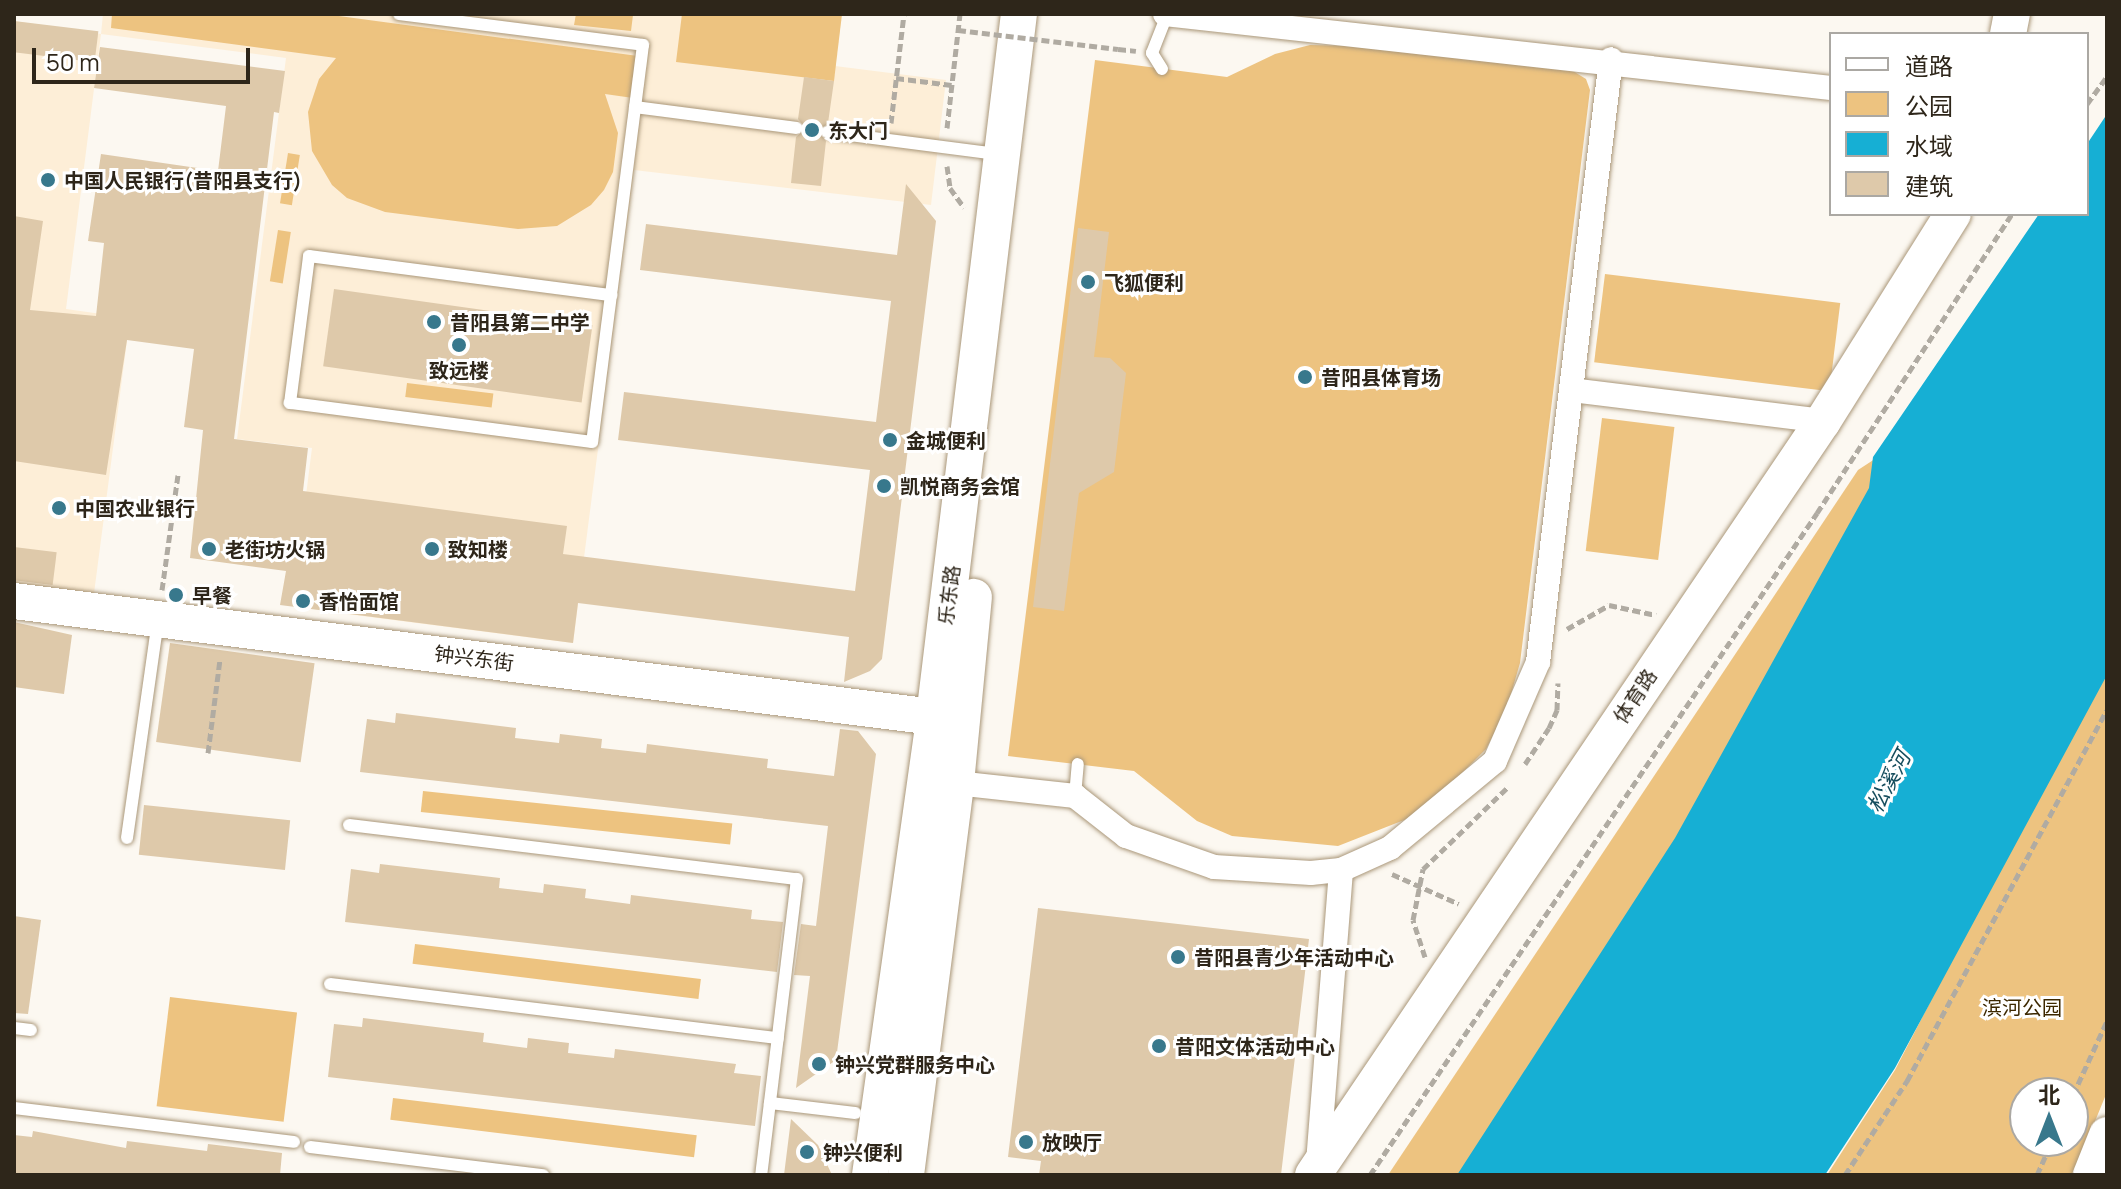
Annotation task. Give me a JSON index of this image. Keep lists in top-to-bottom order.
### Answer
{
  "streets": {
    "main road": ["乐东路", "钟兴东街", "体育路"]
  },
  "crossings": [
    ["乐东路", "钟兴东街"]
  ],
  "water": ["松溪河"],
  "parks": ["滨河公园"],
  "places": [
    "东大门",
    "中国人民银行(昔阳县支行)",
    "飞狐便利",
    "昔阳县第二中学",
    "致远楼",
    "昔阳县体育场",
    "金城便利",
    "凯悦商务会馆",
    "中国农业银行",
    "老街坊火锅",
    "致知楼",
    "早餐",
    "香怡面馆",
    "昔阳县青少年活动中心",
    "昔阳文体活动中心",
    "钟兴党群服务中心",
    "放映厅",
    "钟兴便利"
  ],
  "legend": [
    "道路",
    "公园",
    "水域",
    "建筑"
  ],
  "scale_bar": "50 m",
  "north": "top"
}
